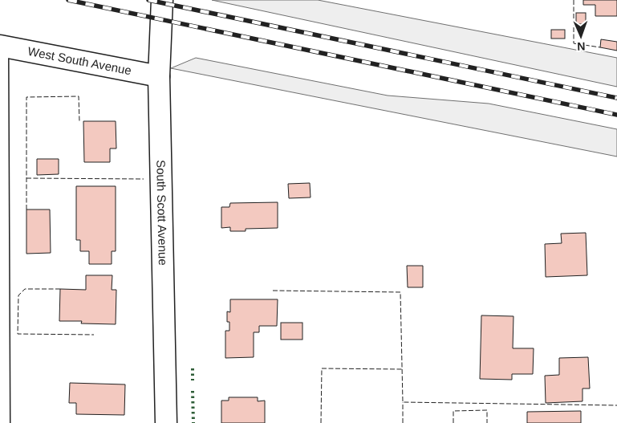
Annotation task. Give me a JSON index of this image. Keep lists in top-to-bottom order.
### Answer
{
  "streets": {
    "street": ["West South Avenue", "South Scott Avenue"]
  },
  "crossings": [
    ["West South Avenue", "South Scott Avenue"]
  ],
  "north": "bottom"
}
